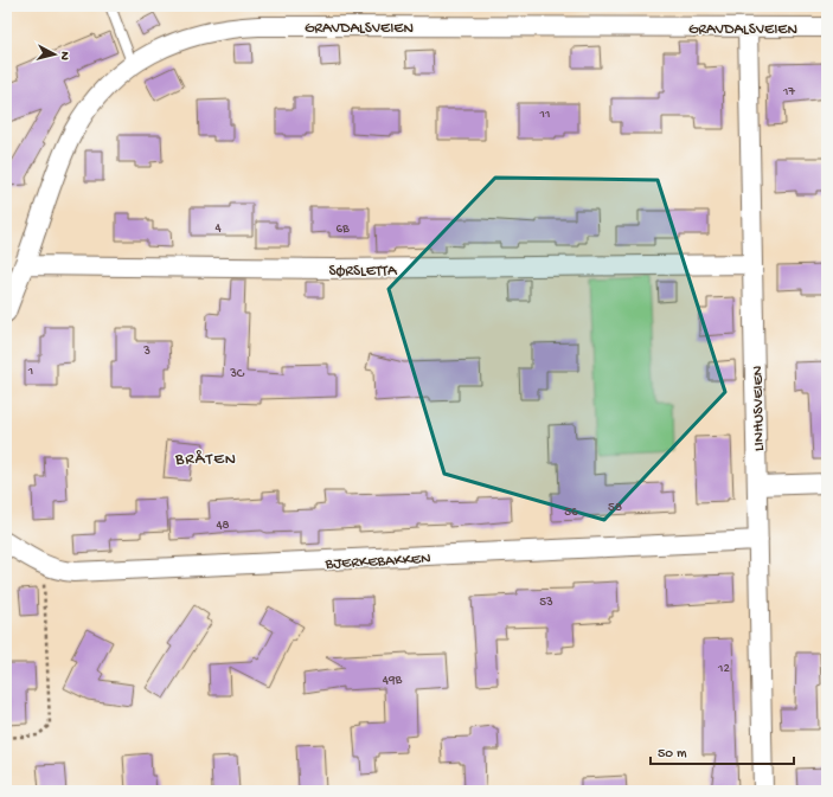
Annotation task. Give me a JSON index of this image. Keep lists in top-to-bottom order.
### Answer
{
  "streets": {
    "street": [
      "GRAVDALSVEIEN",
      "SØRSLETTA",
      "LINHUSVEIEN",
      "BJERKEBAKKEN"
    ]
  },
  "crossings": [
    ["GRAVDALSVEIEN", "SØRSLETTA"],
    ["GRAVDALSVEIEN", "LINHUSVEIEN"],
    ["SØRSLETTA", "LINHUSVEIEN"],
    ["LINHUSVEIEN", "BJERKEBAKKEN"]
  ],
  "districts": ["BRÅTEN"],
  "house_numbers": [
    "17",
    "11",
    "4",
    "6B",
    "3",
    "1",
    "3C",
    "58",
    "56",
    "48",
    "53",
    "12",
    "49B"
  ],
  "scale_bar": "50 m",
  "north": "right"
}
